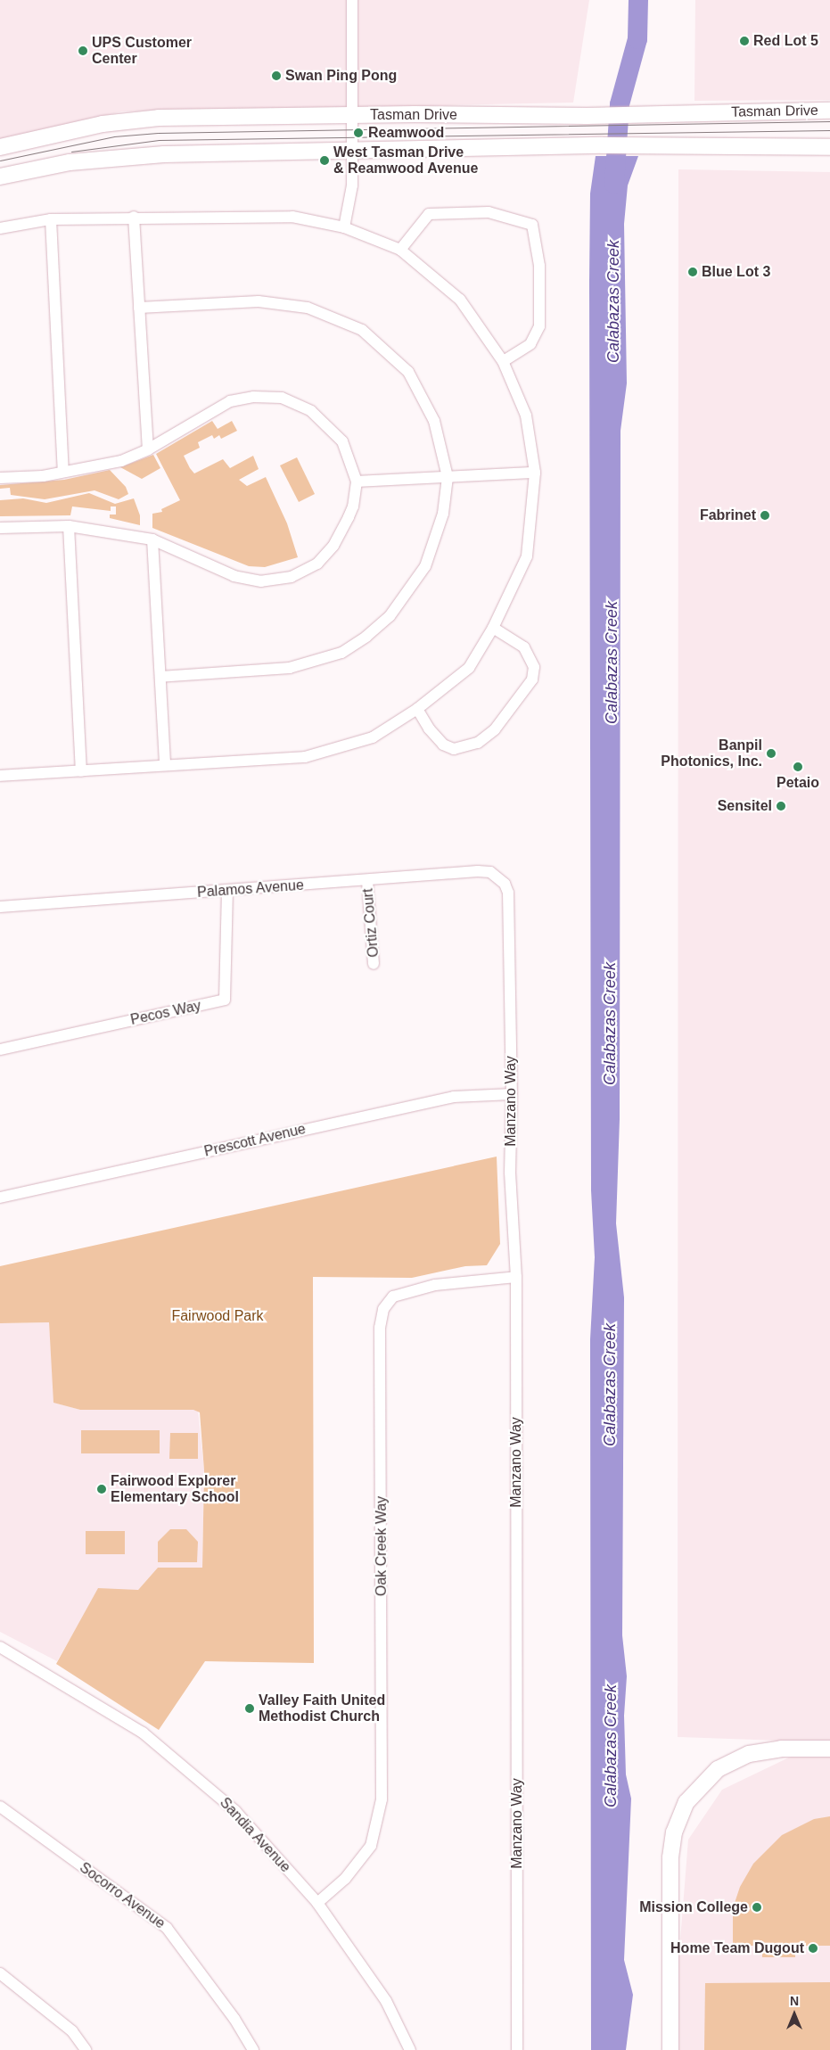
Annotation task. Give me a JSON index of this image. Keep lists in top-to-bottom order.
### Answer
{
  "streets": {
    "main road": ["Tasman Drive"],
    "street": [
      "Palamos Avenue",
      "Ortiz Court",
      "Pecos Way",
      "Manzano Way",
      "Prescott Avenue",
      "Oak Creek Way",
      "Sandia Avenue",
      "Socorro Avenue"
    ]
  },
  "crossings": [
    ["Palamos Avenue", "Ortiz Court"],
    ["Palamos Avenue", "Pecos Way"],
    ["Palamos Avenue", "Manzano Way"],
    ["Manzano Way", "Prescott Avenue"],
    ["Manzano Way", "Oak Creek Way"],
    ["Oak Creek Way", "Sandia Avenue"]
  ],
  "water": ["Calabazas Creek"],
  "parks": ["Fairwood Park"],
  "places": [
    "Red Lot 5",
    "UPS Customer Center",
    "Swan Ping Pong",
    "Reamwood",
    "West Tasman Drive & Reamwood Avenue",
    "Blue Lot 3",
    "Fabrinet",
    "Banpil Photonics, Inc.",
    "Petaio",
    "Sensitel",
    "Fairwood Explorer Elementary School",
    "Valley Faith United Methodist Church",
    "Mission College",
    "Home Team Dugout"
  ],
  "north": "top"
}
